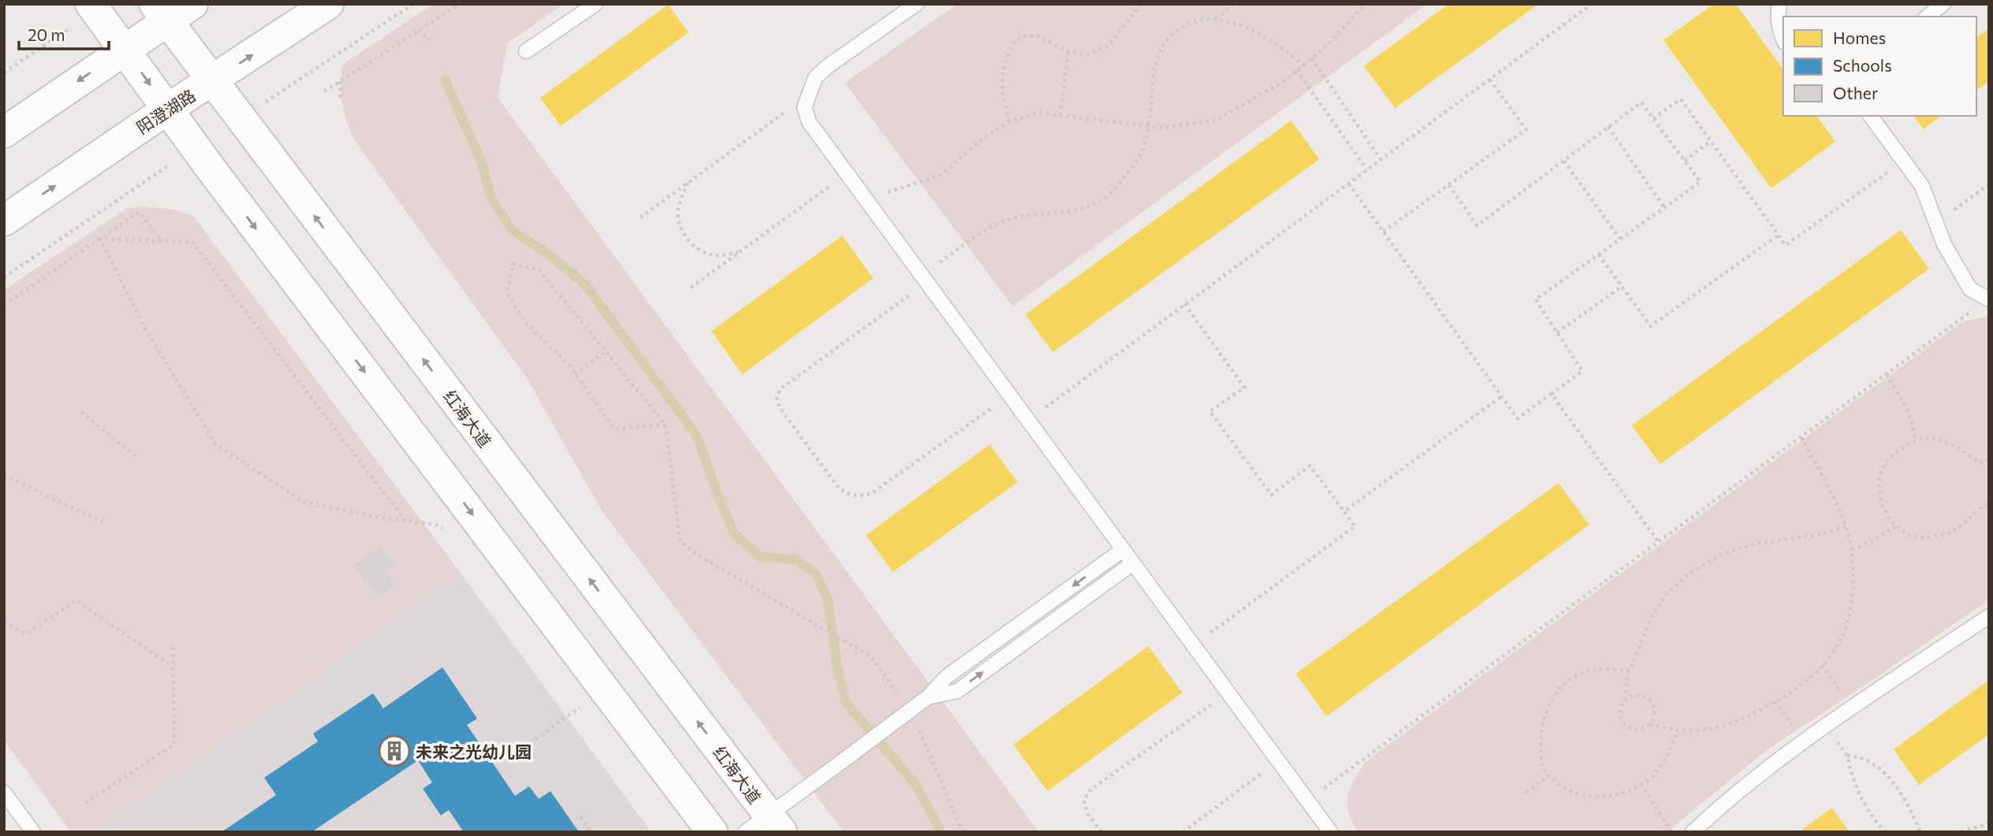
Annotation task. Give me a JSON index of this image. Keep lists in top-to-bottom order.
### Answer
{
  "streets": {
    "main road": ["阳澄湖路", "红海大道"]
  },
  "crossings": [
    ["阳澄湖路", "红海大道"]
  ],
  "places": {
    "building": ["未来之光幼儿园"]
  },
  "legend": ["Homes", "Schools", "Other"],
  "scale_bar": "20 m"
}
